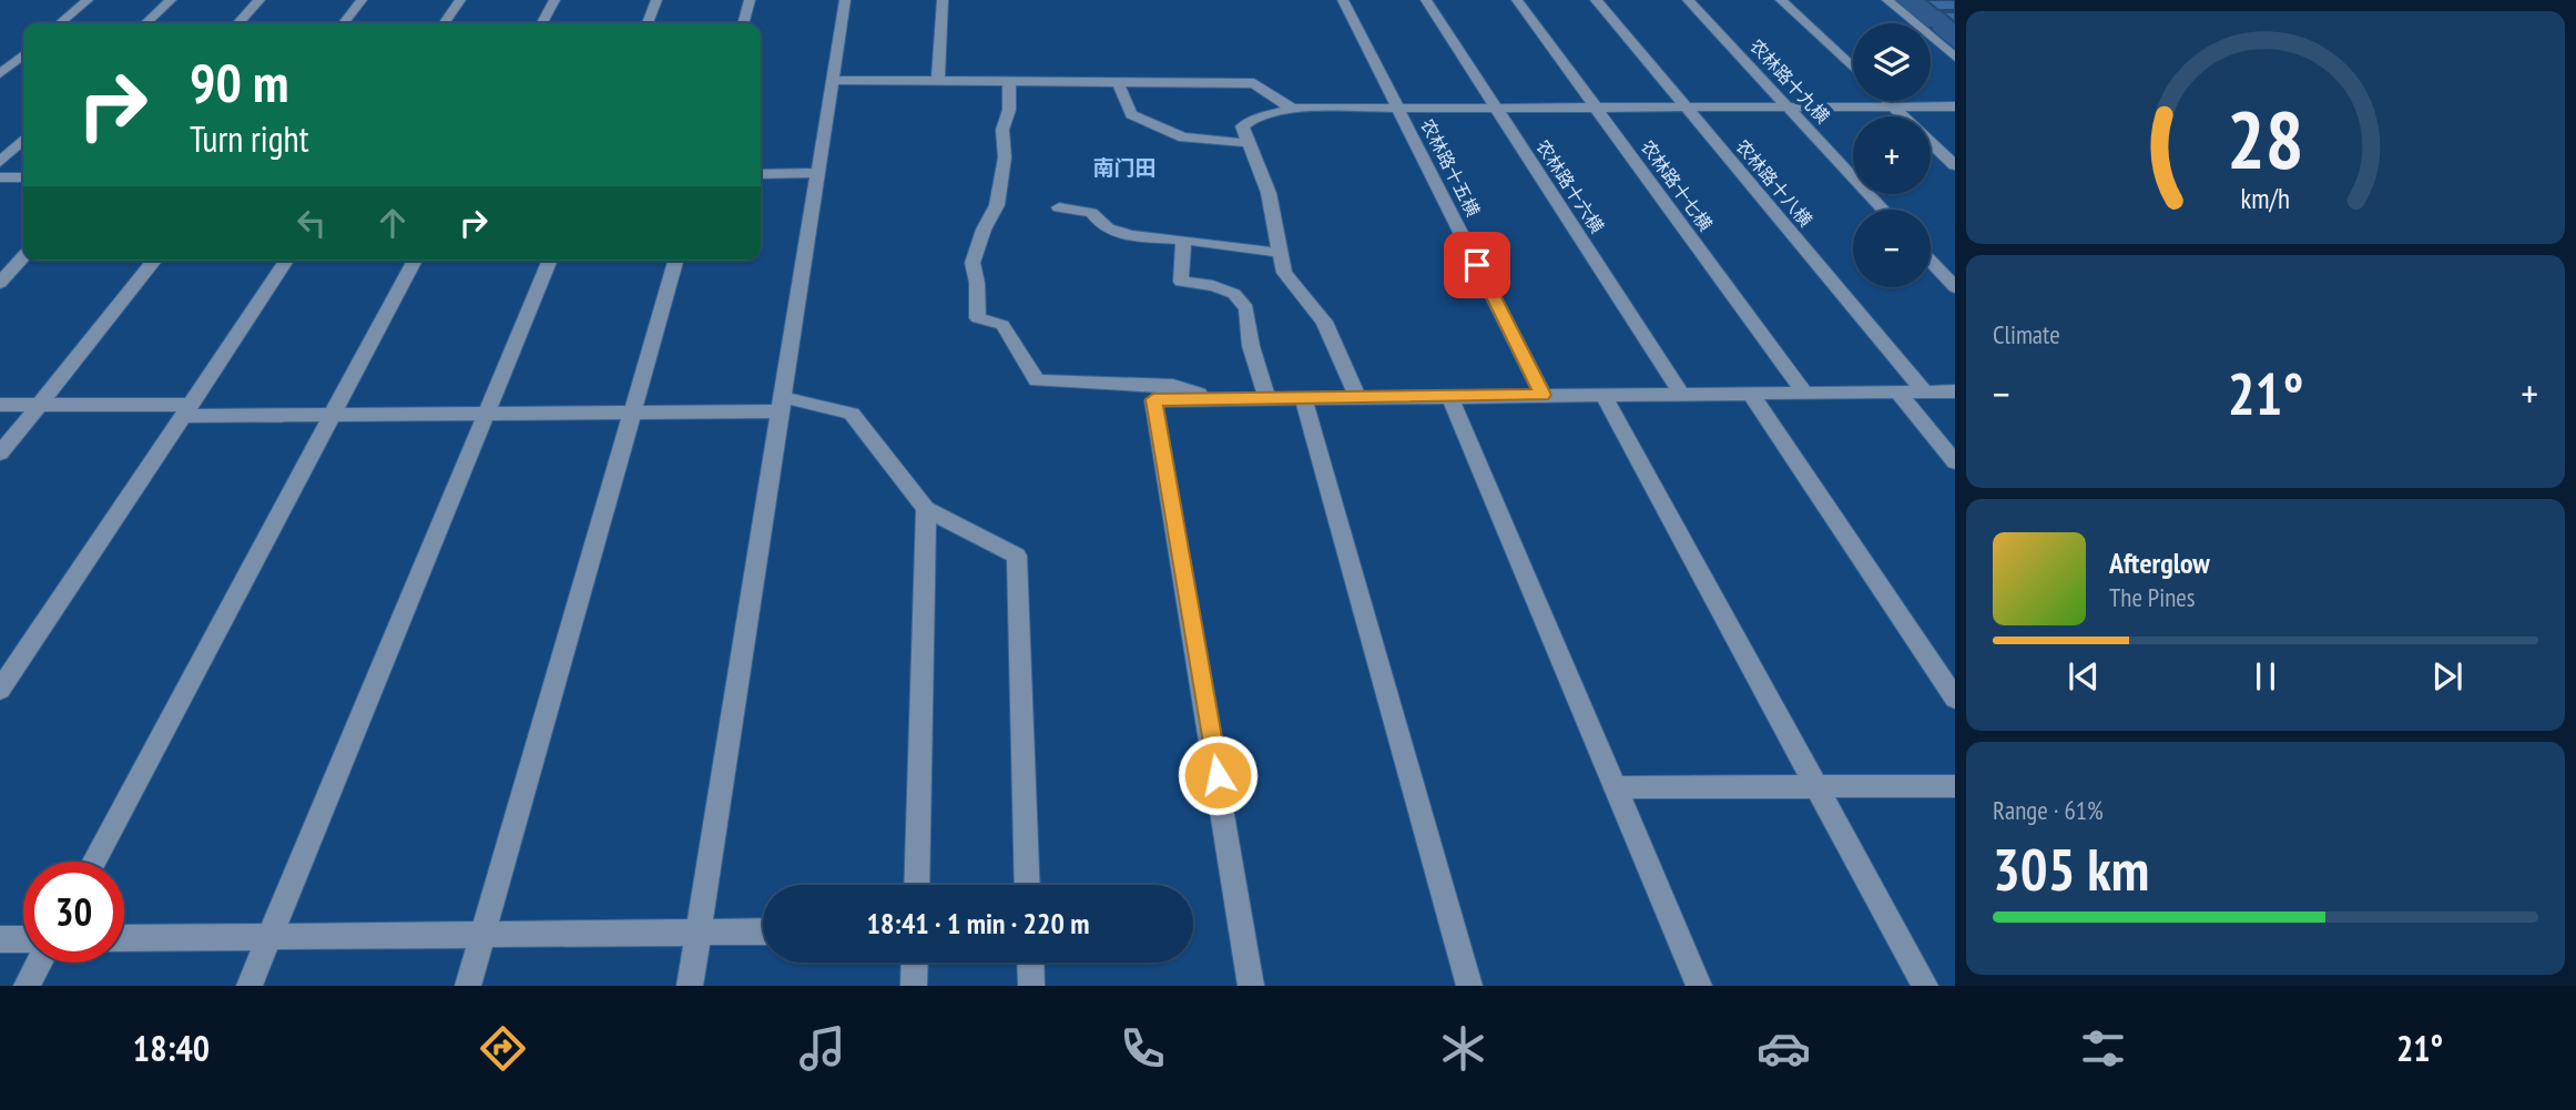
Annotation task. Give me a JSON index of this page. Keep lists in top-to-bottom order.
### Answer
{
  "streets": {
    "street": [
      "农林路十九横",
      "农林路十五横",
      "农林路十八横",
      "农林路十七横",
      "农林路十六横"
    ]
  },
  "districts": ["南门田"],
  "page": {
    "map_buttons": ["+", "−"],
    "turn": ["90 m", "Turn right"],
    "tile": [
      "Climate",
      ["Range · 61%", "305 km"]
    ],
    "heat": ["−", "21°", "+"],
    "song": ["Afterglow", "The Pines"],
    "limit": "30",
    "trip": "18:41 · 1 min · 220 m",
    "tabs": ["18:40", "21°"],
    "gauge": ["28", "km/h"]
  }
}
